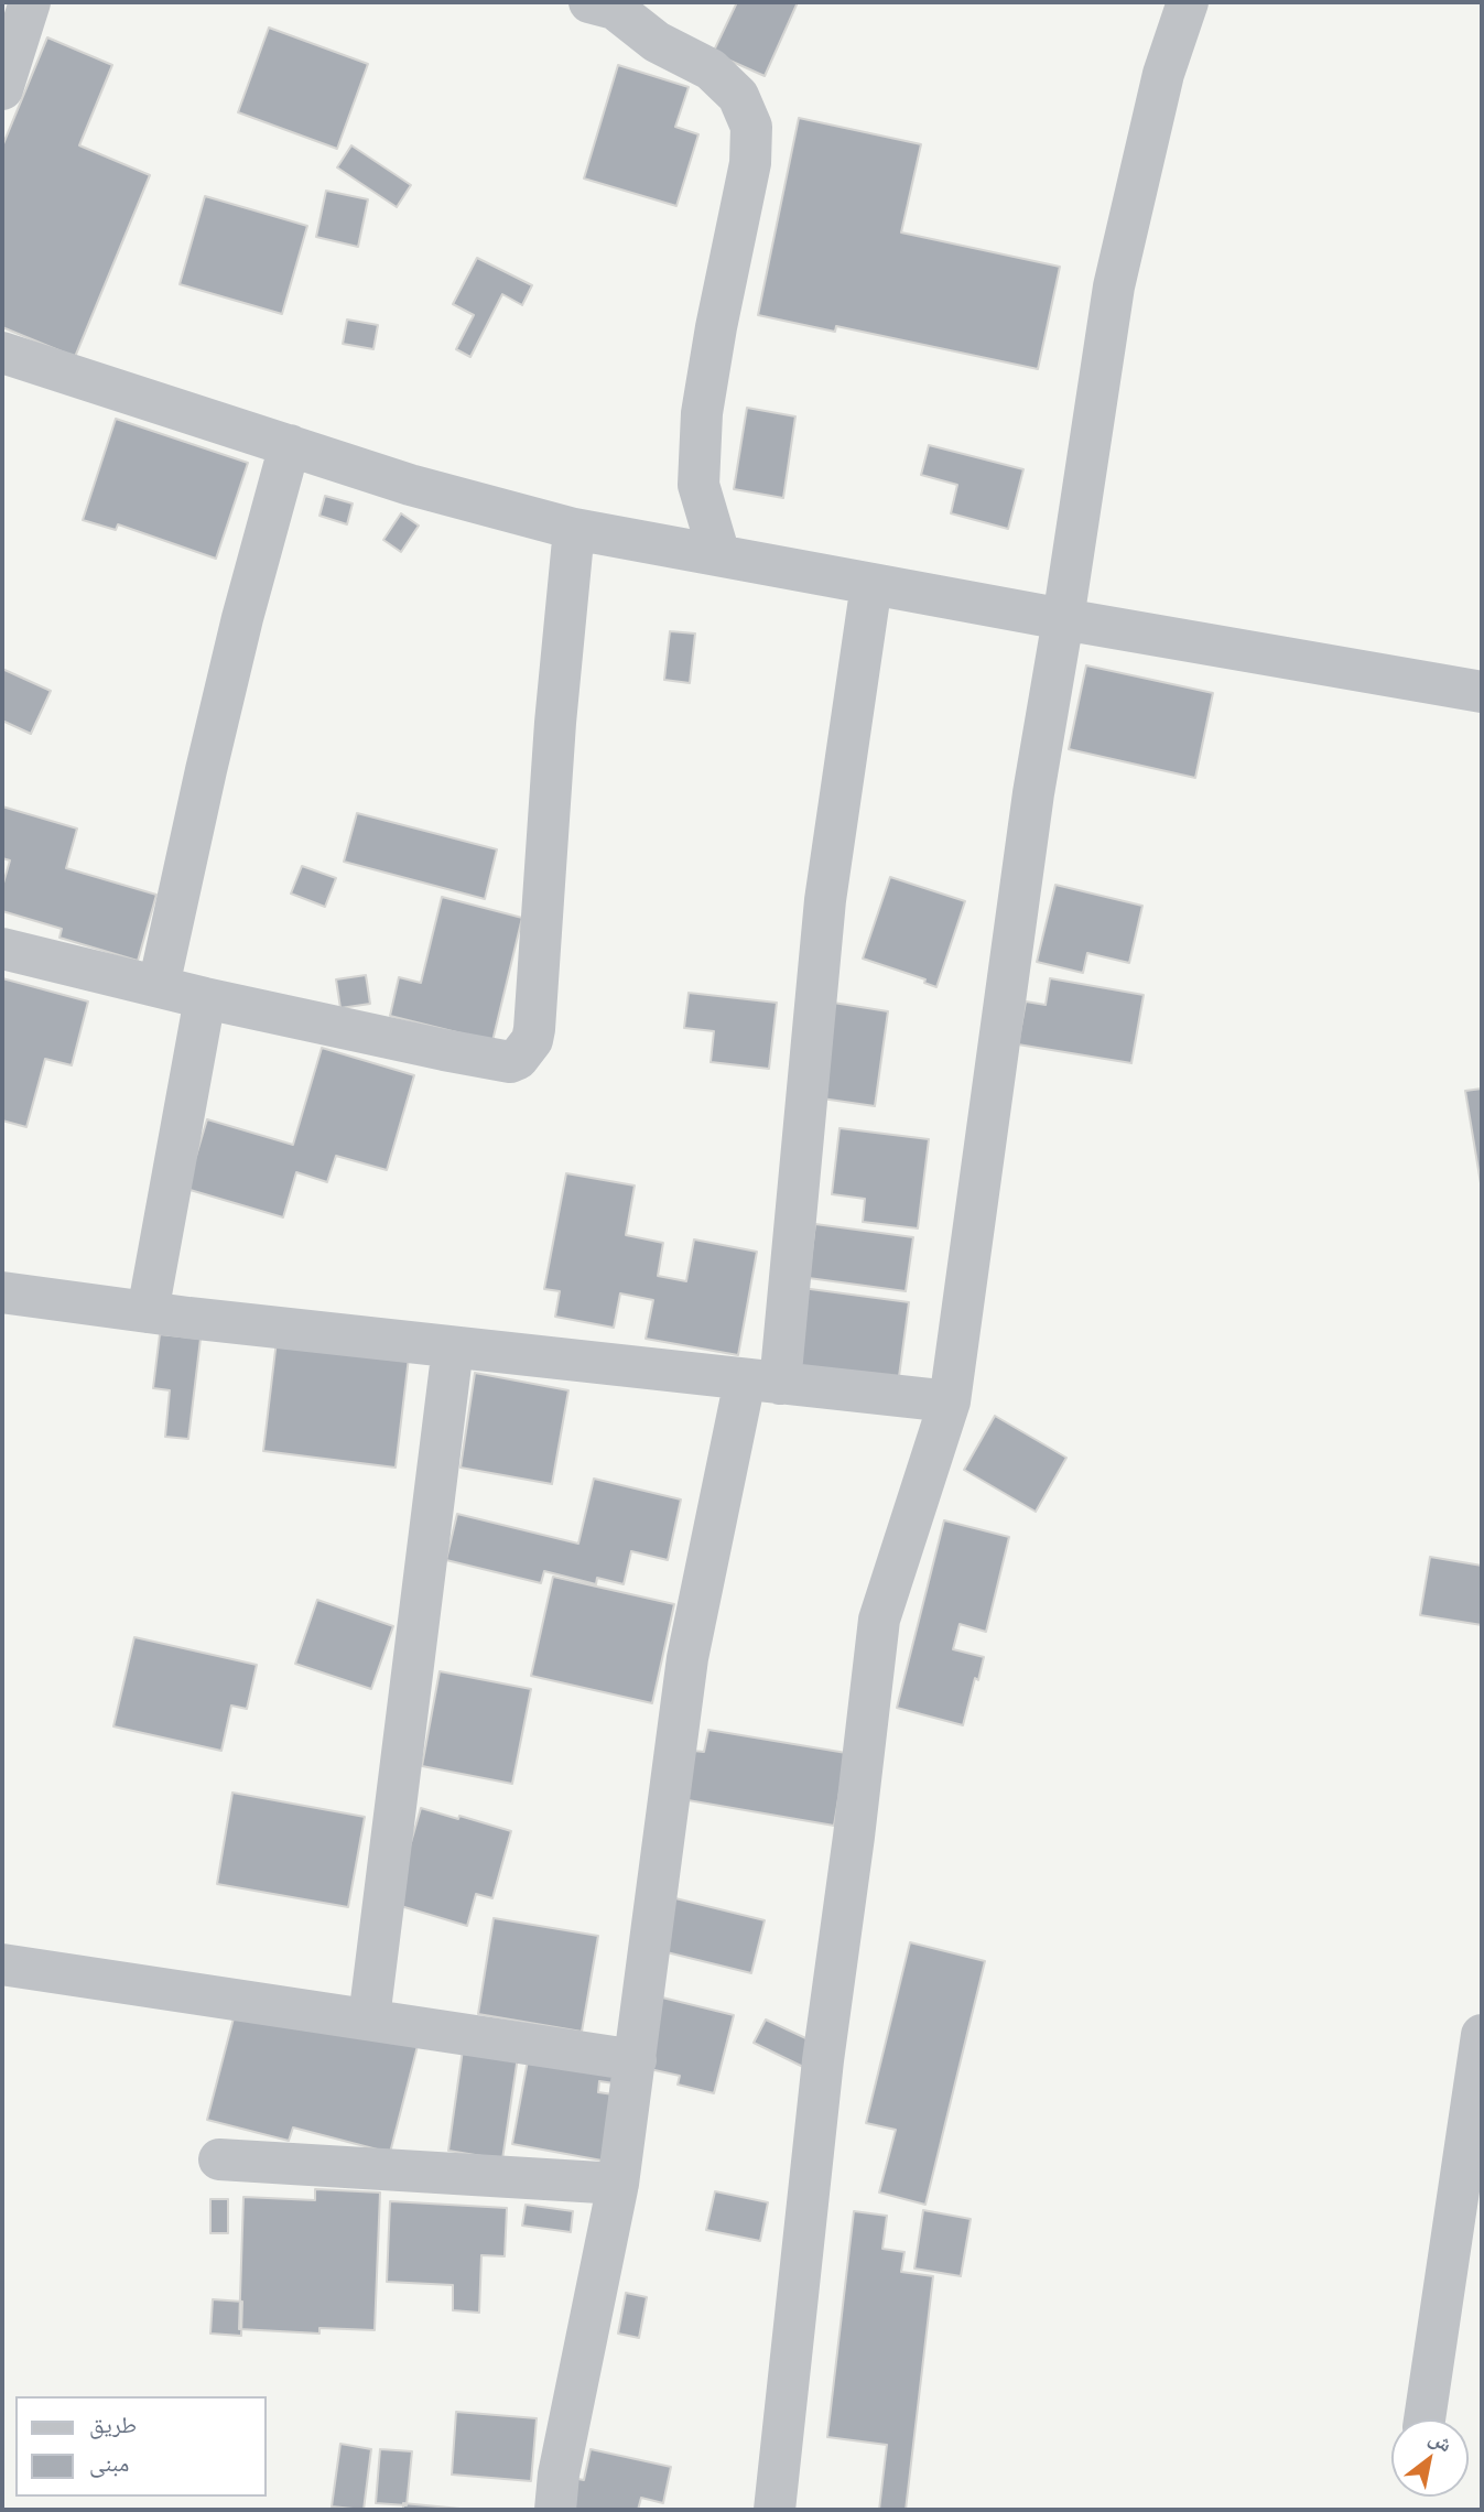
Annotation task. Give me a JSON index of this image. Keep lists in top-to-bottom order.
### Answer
{
  "legend": ["طريق", "مبنى"],
  "north": "top right"
}
